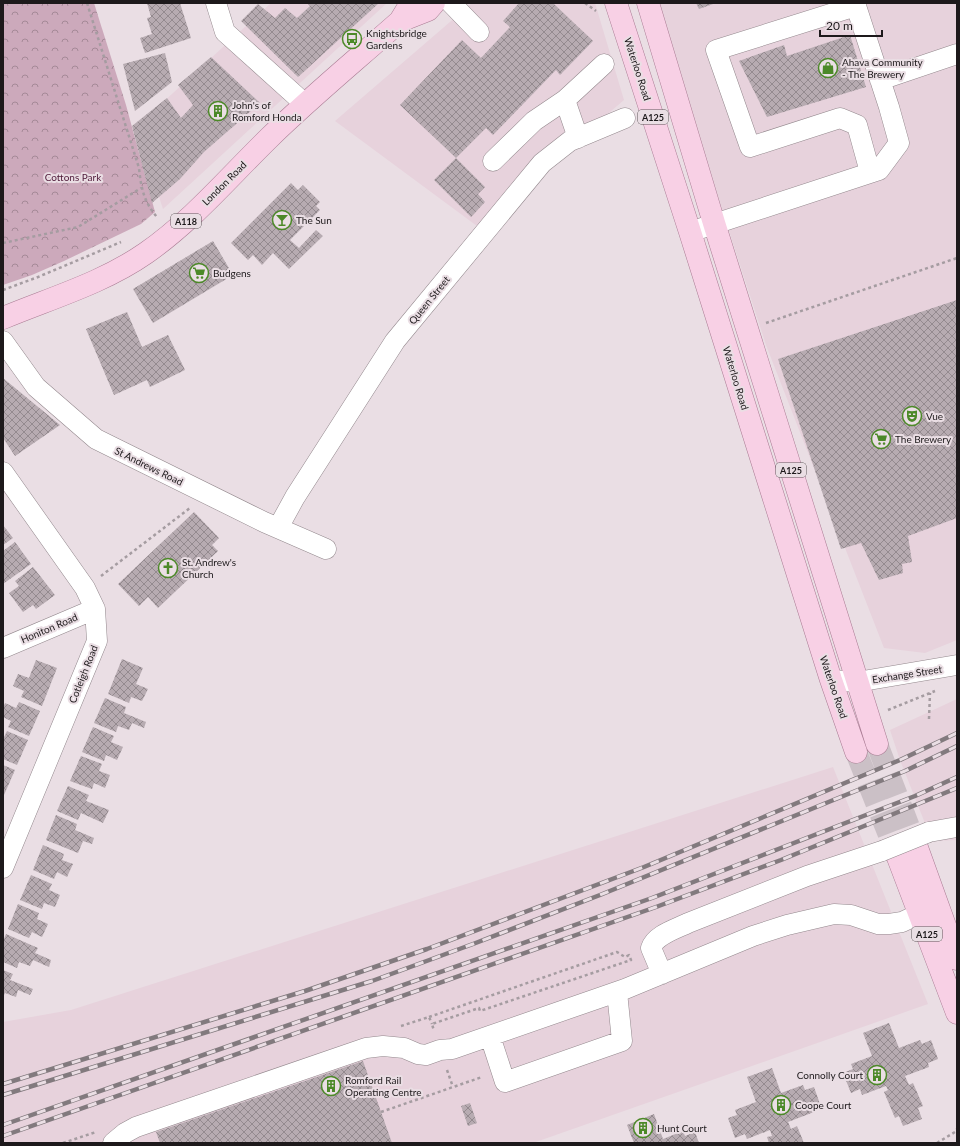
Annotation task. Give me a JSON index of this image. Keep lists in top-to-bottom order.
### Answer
{
  "streets": {
    "main road": [
      "Waterloo Road",
      "A125",
      "London Road",
      "A118"
    ],
    "street": [
      "Queen Street",
      "St Andrews Road",
      "Honiton Road",
      "Cotleigh Road",
      "Exchange Street"
    ]
  },
  "crossings": [
    ["Waterloo Road", "Exchange Street"],
    ["A125", "Exchange Street"],
    ["Queen Street", "St Andrews Road"],
    ["Honiton Road", "Cotleigh Road"]
  ],
  "parks": ["Cottons Park"],
  "places": {
    "bus stop": ["Knightsbridge Gardens"],
    "shop": ["Ahava Community - The Brewery"],
    "building": [
      "John's of Romford Honda",
      "Connolly Court",
      "Romford Rail Operating Centre",
      "Coope Court",
      "Hunt Court"
    ],
    "bar": ["The Sun"],
    "supermarket": ["Budgens", "The Brewery"],
    "theatre": ["Vue"],
    "church": ["St. Andrew's Church"]
  },
  "scale_bar": "20 m"
}
